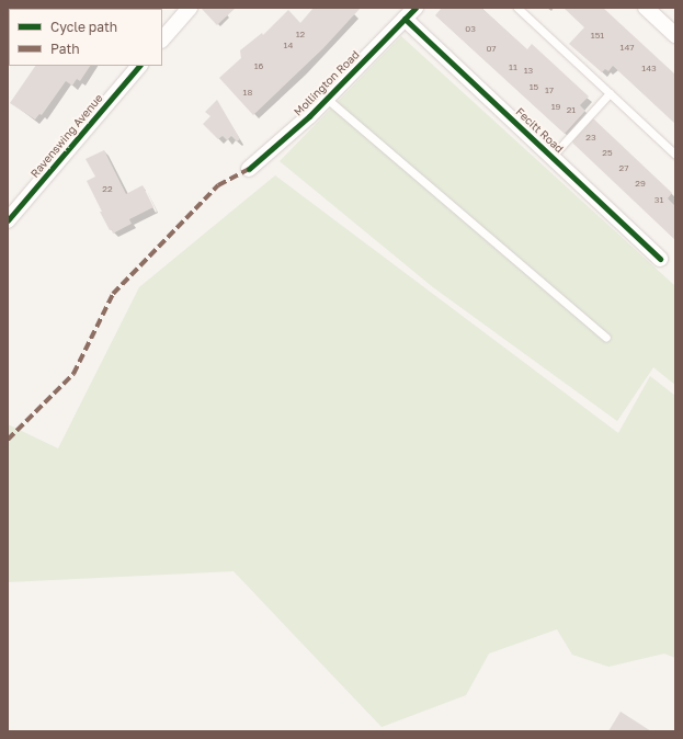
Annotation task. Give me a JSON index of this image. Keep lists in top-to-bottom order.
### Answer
{
  "streets": {
    "street": ["Mollington Road", "Fecitt Road", "Ravenswing Avenue"]
  },
  "crossings": [
    ["Mollington Road", "Fecitt Road"]
  ],
  "house_numbers": [
    "03",
    "12",
    "151",
    "14",
    "147",
    "07",
    "16",
    "11",
    "143",
    "13",
    "15",
    "17",
    "18",
    "19",
    "21",
    "23",
    "25",
    "27",
    "29",
    "22",
    "31"
  ],
  "legend": ["Cycle path", "Path"]
}
